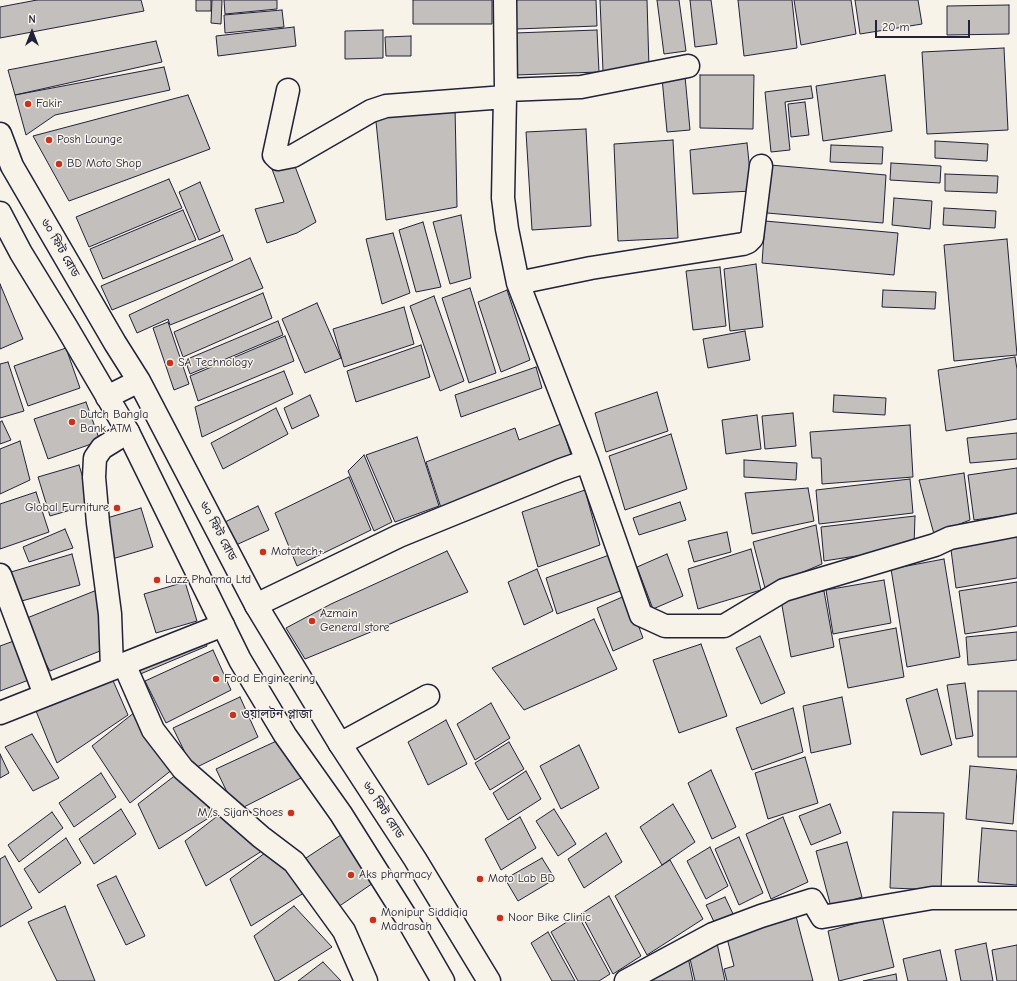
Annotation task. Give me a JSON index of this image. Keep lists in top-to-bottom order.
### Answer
{
  "streets": {
    "street": ["৬০ ফিট রোড"]
  },
  "places": [
    "Fakir",
    "Posh Lounge",
    "BD Moto Shop",
    "SA Technology",
    "Dutch Bangla Bank ATM",
    "Global Furniture",
    "Mototech+",
    "Lazz Pharma Ltd",
    "Azmain General store",
    "Food Engineering",
    "ওয়ালটন প্লাজা",
    "M/s. Sijan Shoes",
    "Aks pharmacy",
    "Moto Lab BD",
    "Noor Bike Clinic",
    "Monipur Siddiqia Madrasah"
  ],
  "scale_bar": "20 m",
  "north": "top"
}
